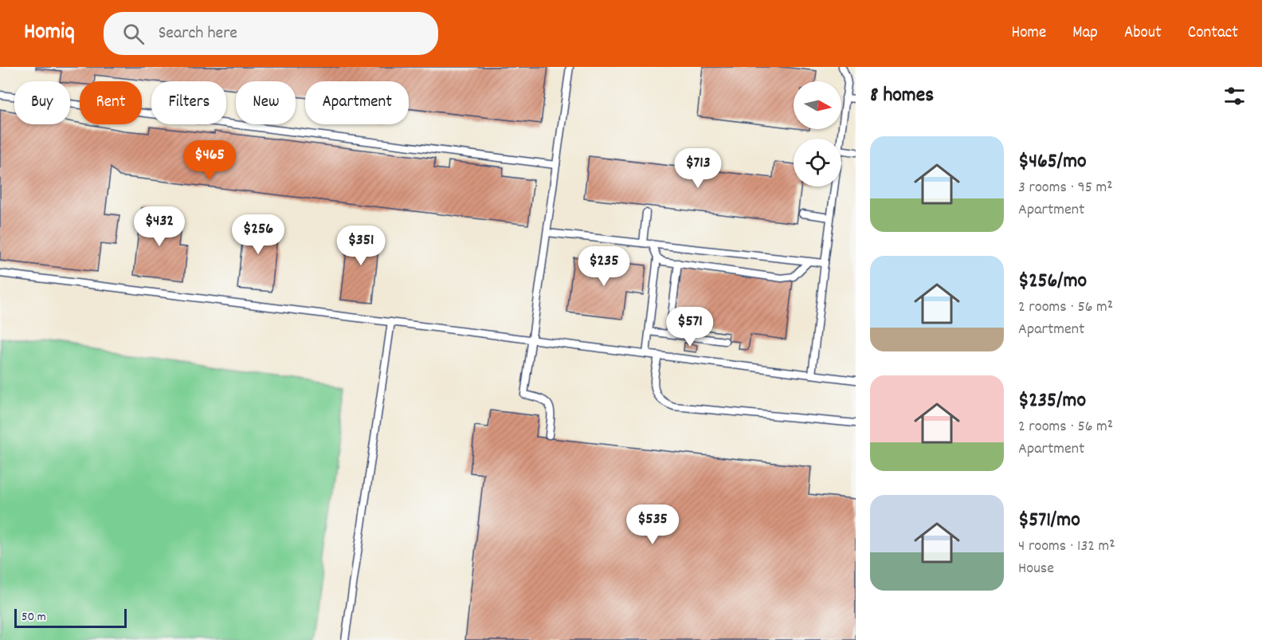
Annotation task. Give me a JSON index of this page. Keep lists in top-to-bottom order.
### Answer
{
  "scale_bar": "50 m",
  "north": "right",
  "page": {
    "header": "Homiq",
    "search": "Search here",
    "nav": [
      "Home",
      "Map",
      "About",
      "Contact"
    ],
    "heading": "8 homes",
    "chip": [
      "Buy",
      "Rent",
      "Filters",
      "New",
      "Apartment"
    ],
    "list": [
      {
        "name": "$465/mo",
        "note": "3 rooms · 95 m² · Apartment"
      },
      {
        "name": "$256/mo",
        "note": "2 rooms · 56 m² · Apartment"
      },
      {
        "name": "$235/mo",
        "note": "2 rooms · 56 m² · Apartment"
      },
      {
        "name": "$571/mo",
        "note": "4 rooms · 132 m² · House"
      }
    ],
    "price": [
      "$465",
      "$713",
      "$432",
      "$256",
      "$351",
      "$235",
      "$571",
      "$535"
    ],
    "scale": "50 m"
  }
}
